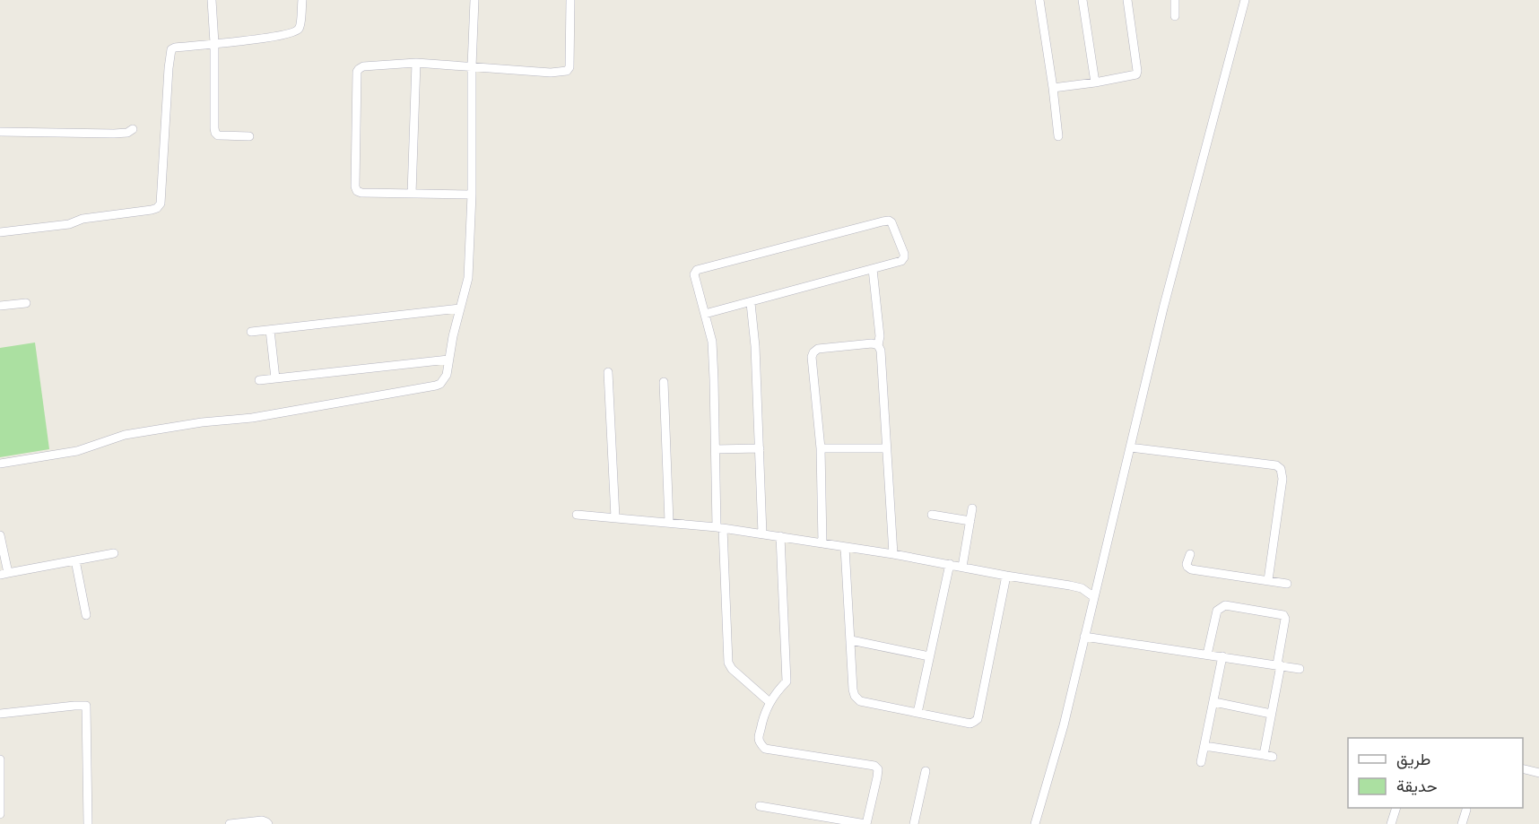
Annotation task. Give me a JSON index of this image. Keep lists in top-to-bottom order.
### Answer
{
  "legend": ["طريق", "حديقة"]
}
